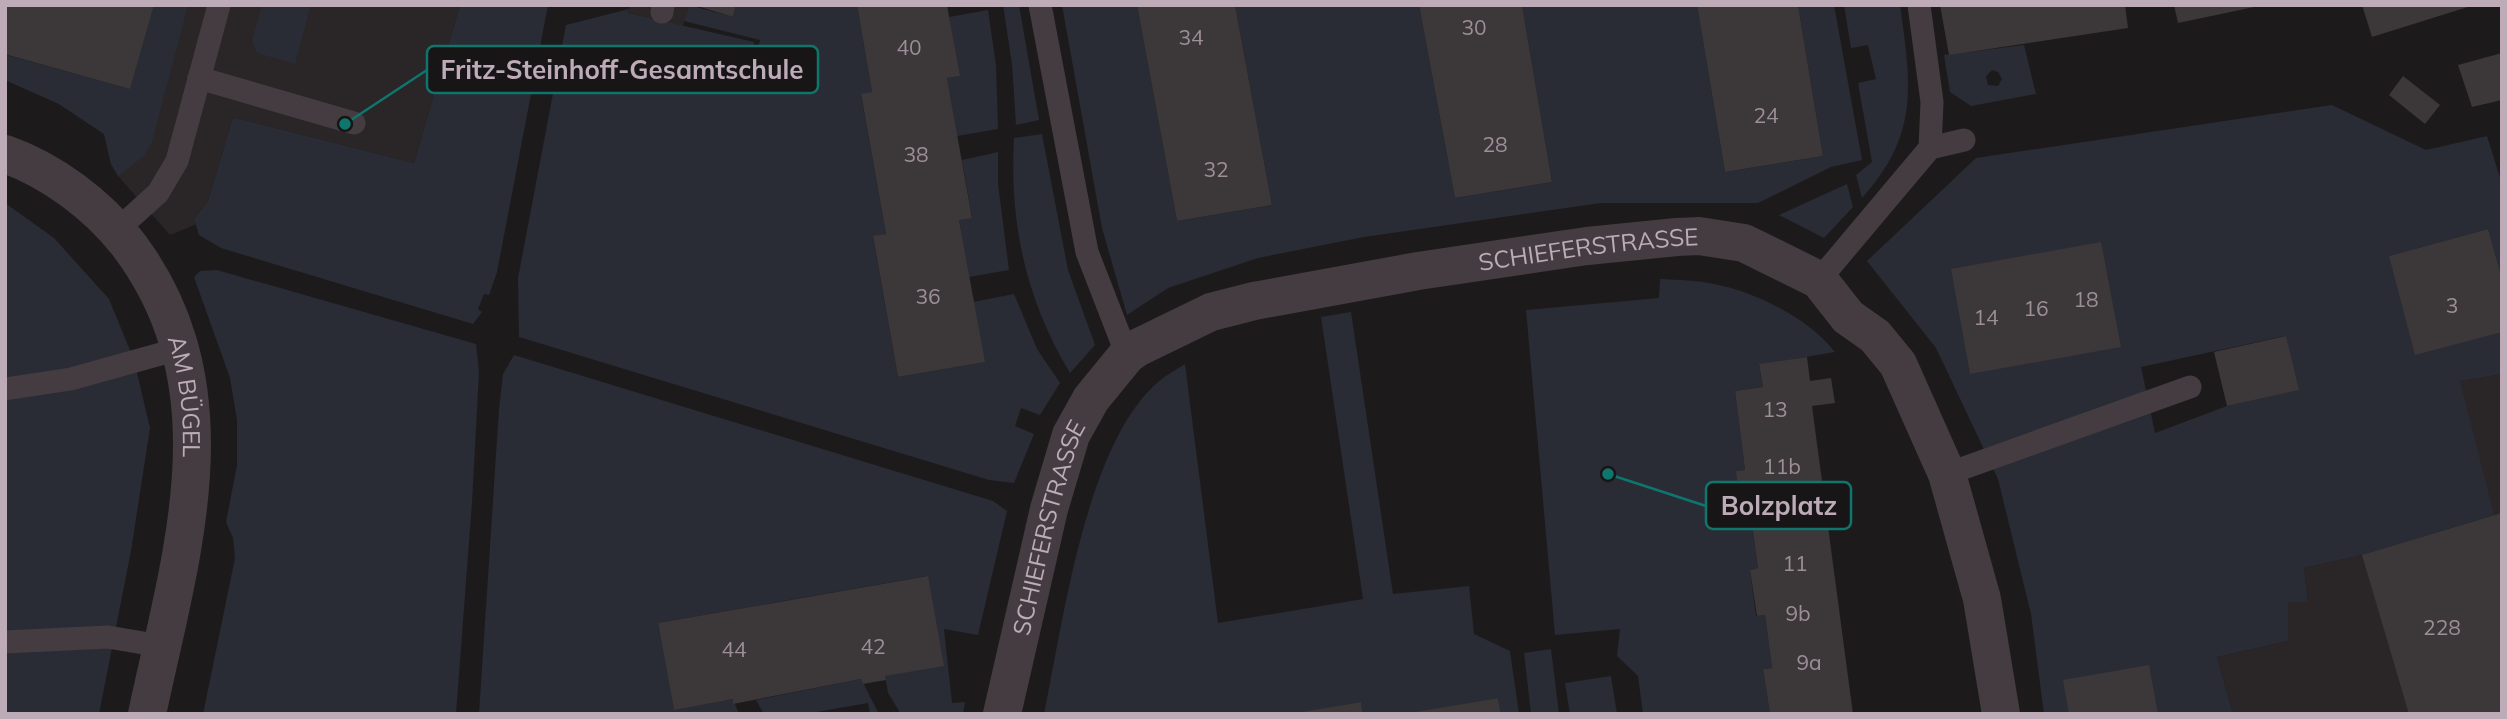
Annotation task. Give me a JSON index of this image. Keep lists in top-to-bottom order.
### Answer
{
  "streets": {
    "street": ["SCHIEFERSTRASSE", "AM BÜGEL"]
  },
  "places": ["Fritz-Steinhoff-Gesamtschule", "Bolzplatz"],
  "house_numbers": [
    "30",
    "34",
    "40",
    "24",
    "28",
    "38",
    "32",
    "36",
    "18",
    "3",
    "16",
    "14",
    "13",
    "11b",
    "11",
    "9b",
    "228",
    "42",
    "44",
    "9a"
  ]
}
